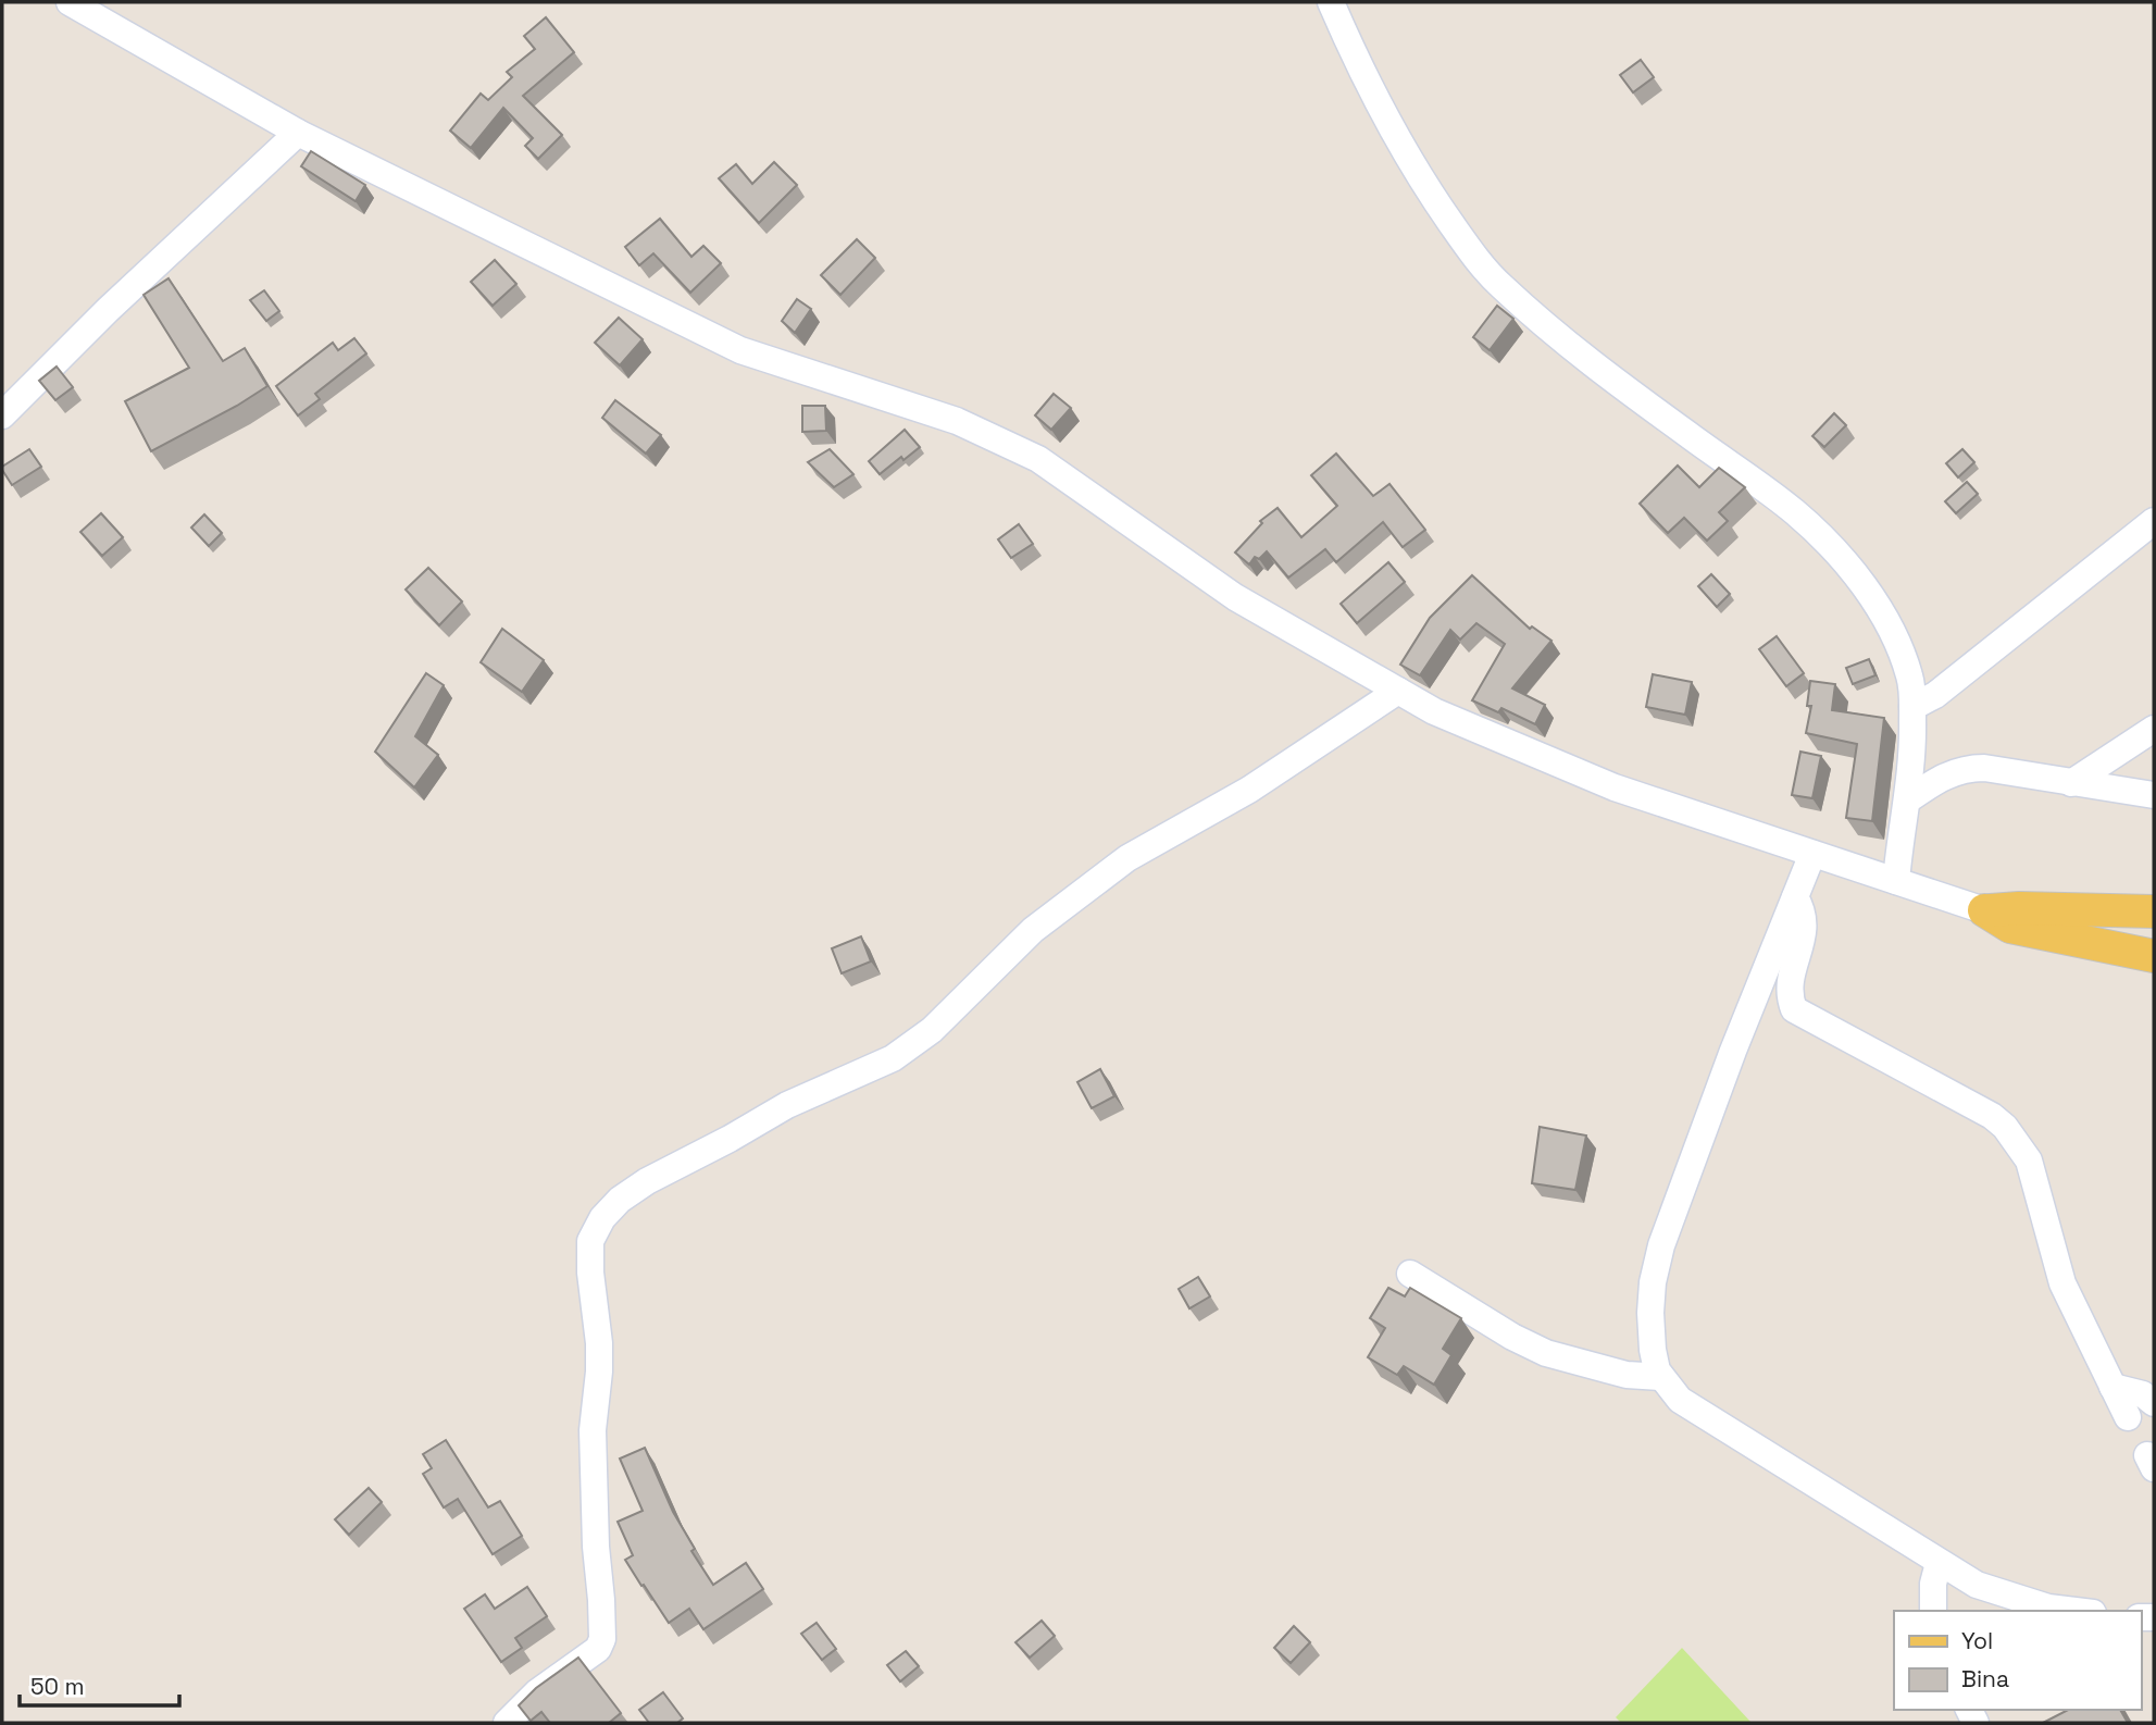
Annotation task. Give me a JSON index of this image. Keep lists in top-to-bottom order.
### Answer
{
  "legend": ["Yol", "Bina"],
  "scale_bar": "50 m"
}
